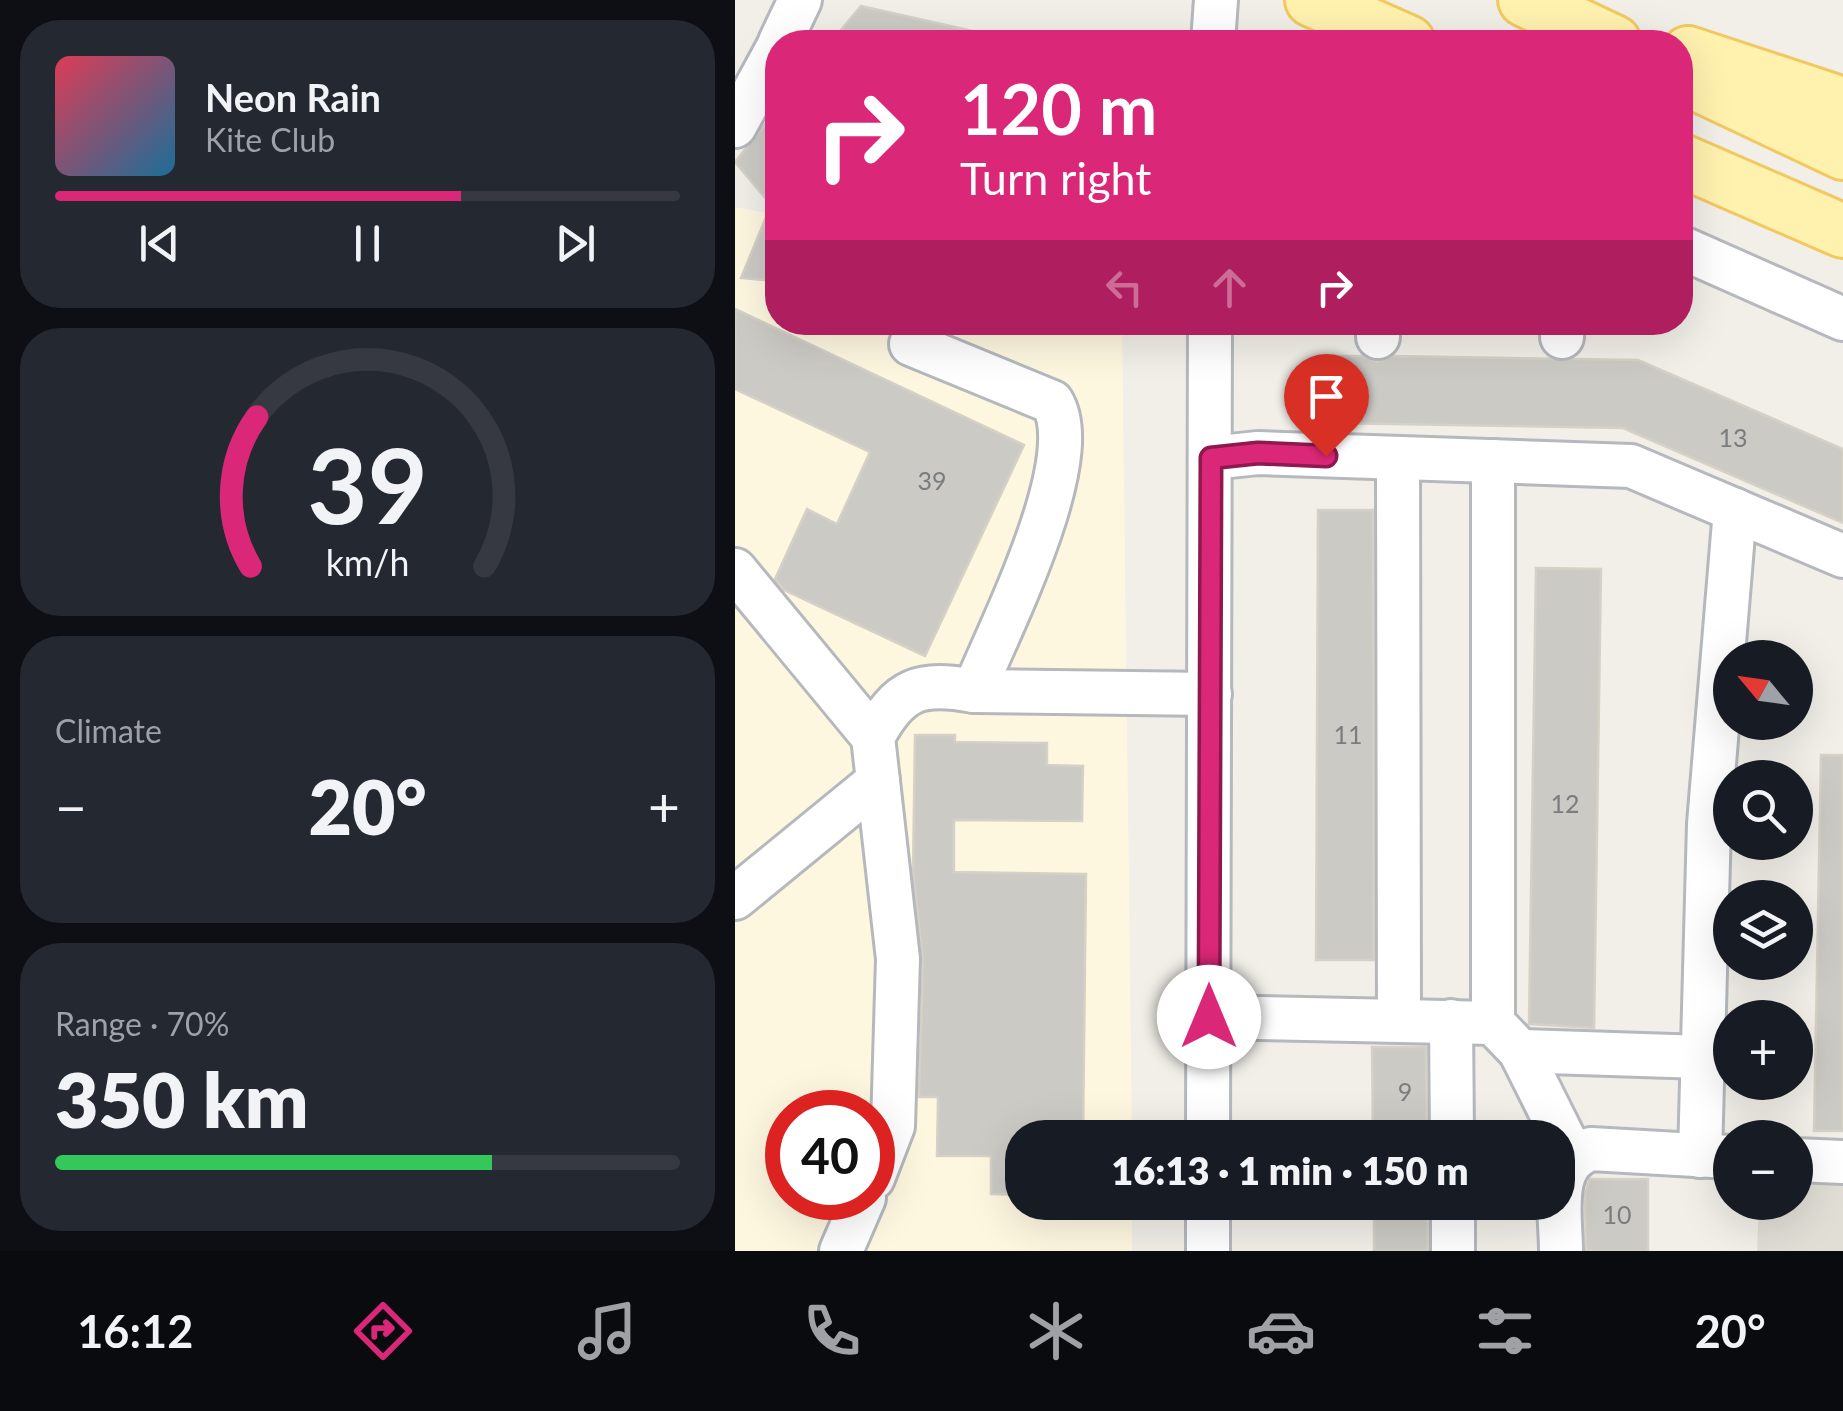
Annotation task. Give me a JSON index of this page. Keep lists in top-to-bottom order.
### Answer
{
  "house_numbers": [
    "13",
    "39",
    "11",
    "12",
    "9",
    "10"
  ],
  "north": "top left",
  "page": {
    "turn": ["120 m", "Turn right"],
    "song": ["Neon Rain", "Kite Club"],
    "tile": [
      "Climate",
      ["Range · 70%", "350 km"]
    ],
    "map_buttons": ["+", "−"],
    "heat": ["−", "20°", "+"],
    "limit": "40",
    "trip": "16:13 · 1 min · 150 m",
    "tabs": ["16:12", "20°"],
    "gauge": ["39", "km/h"]
  }
}
